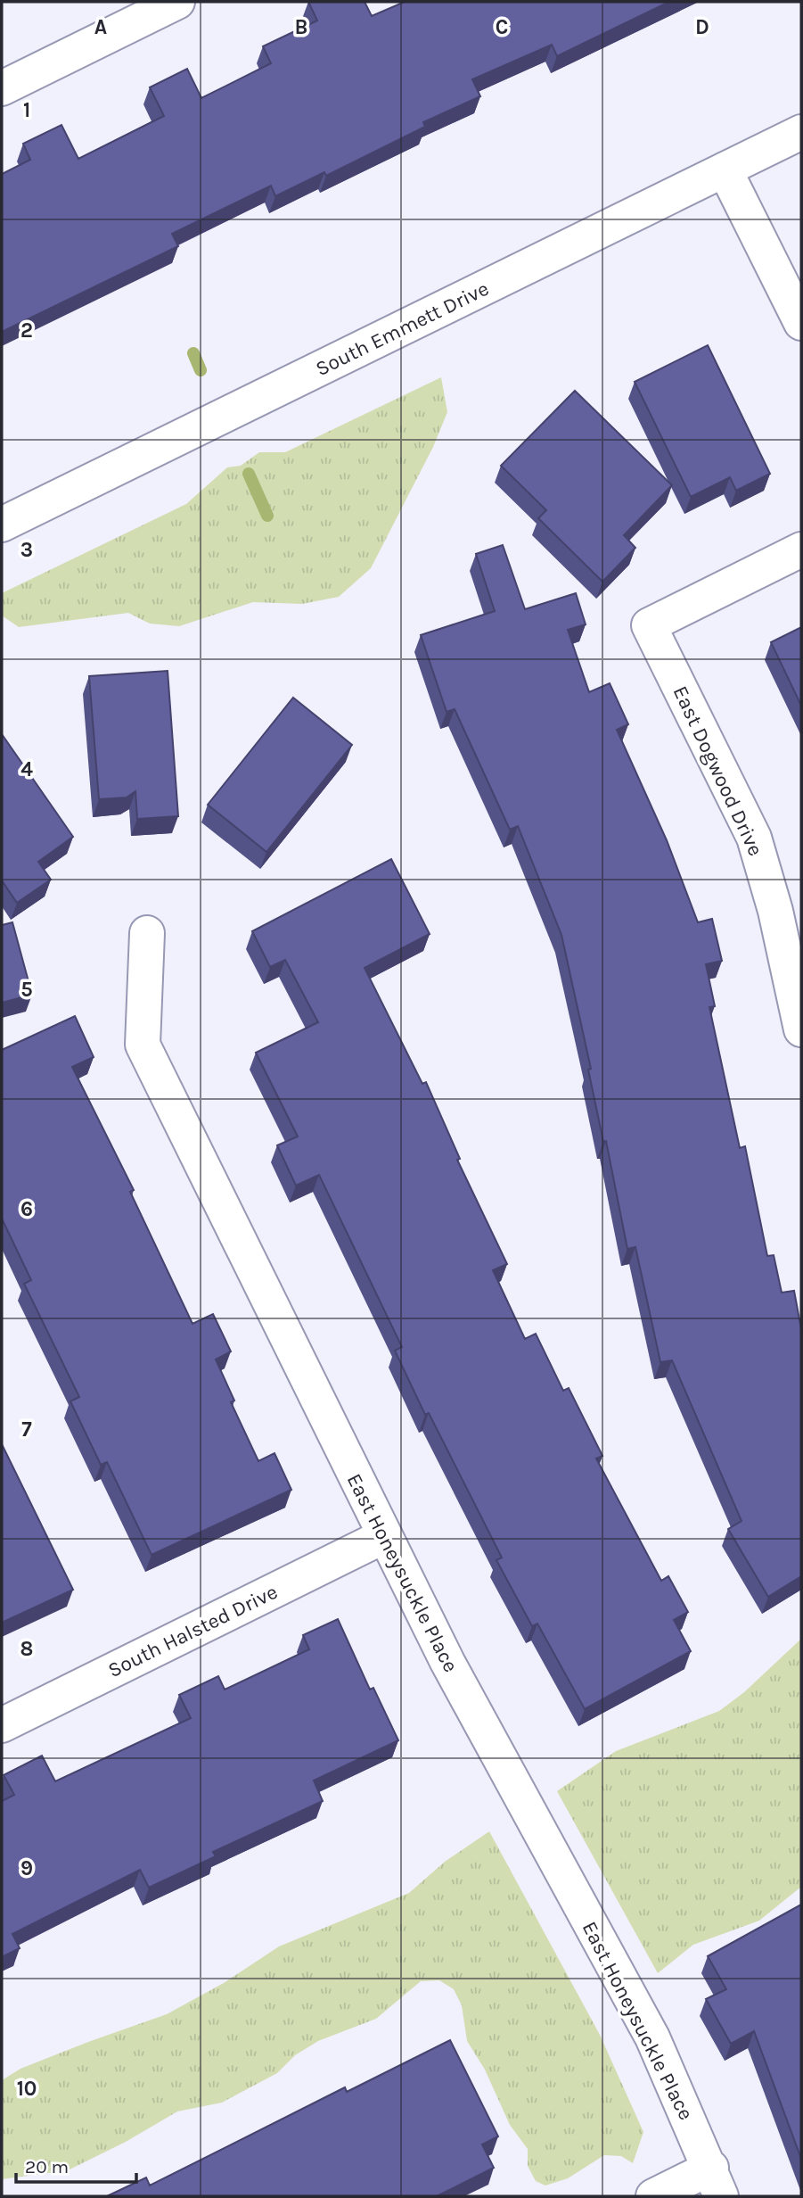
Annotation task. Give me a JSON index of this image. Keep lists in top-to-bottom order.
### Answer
{
  "streets": {
    "street": [
      "South Emmett Drive",
      "East Dogwood Drive",
      "East Honeysuckle Place",
      "South Halsted Drive"
    ]
  },
  "crossings": [
    ["East Honeysuckle Place", "South Halsted Drive"]
  ],
  "scale_bar": "20 m",
  "grid": {
    "columns": [
      "A",
      "B",
      "C",
      "D"
    ],
    "rows": [
      "1",
      "2",
      "3",
      "4",
      "5",
      "6",
      "7",
      "8",
      "9",
      "10"
    ]
  }
}
